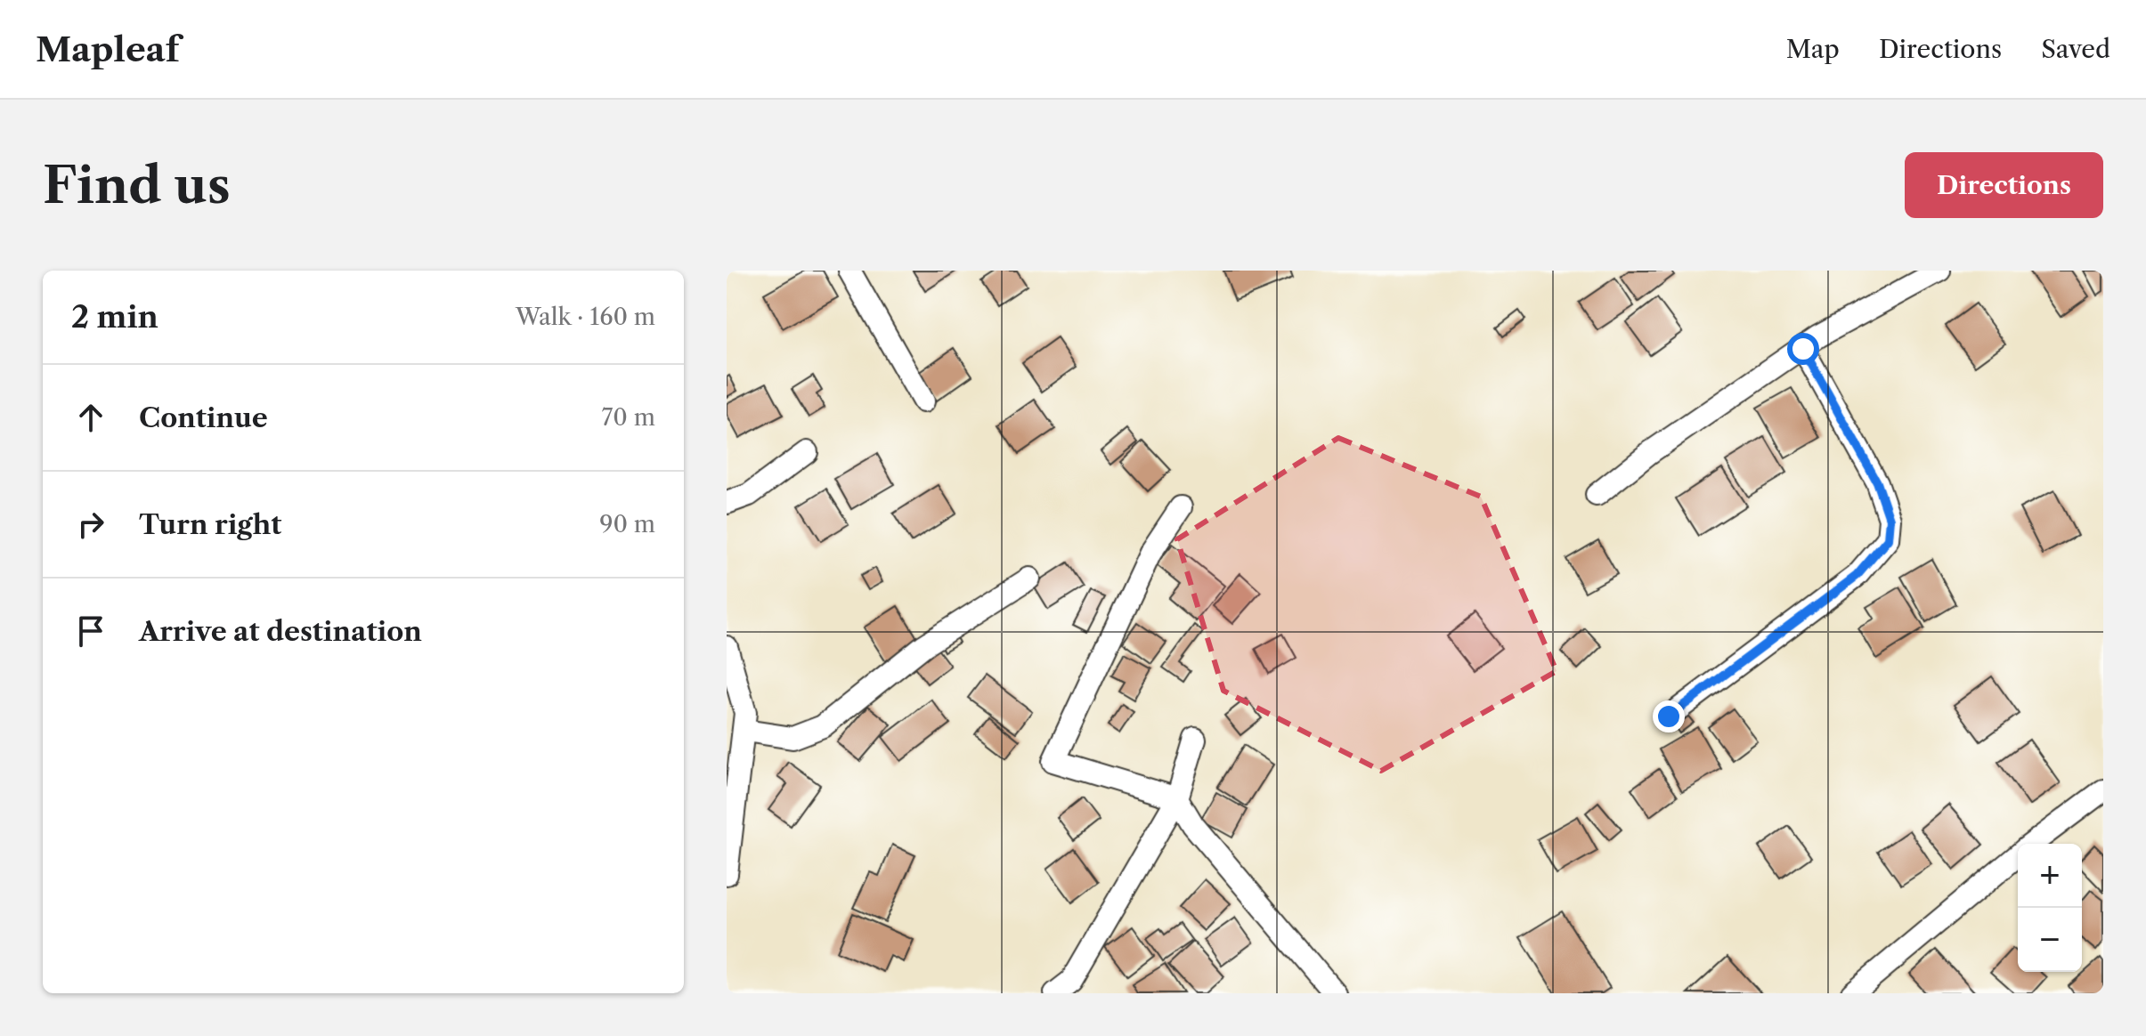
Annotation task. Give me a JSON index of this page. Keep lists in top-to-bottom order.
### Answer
{
  "page": {
    "header": "Mapleaf",
    "nav": ["Map", "Directions", "Saved"],
    "buttons": "Directions",
    "title": "Find us",
    "heading": ["2 min", "Walk · 160 m"],
    "list": [
      ["Continue", "70 m"],
      ["Turn right", "90 m"],
      "Arrive at destination"
    ],
    "map_buttons": ["+", "−"]
  }
}
